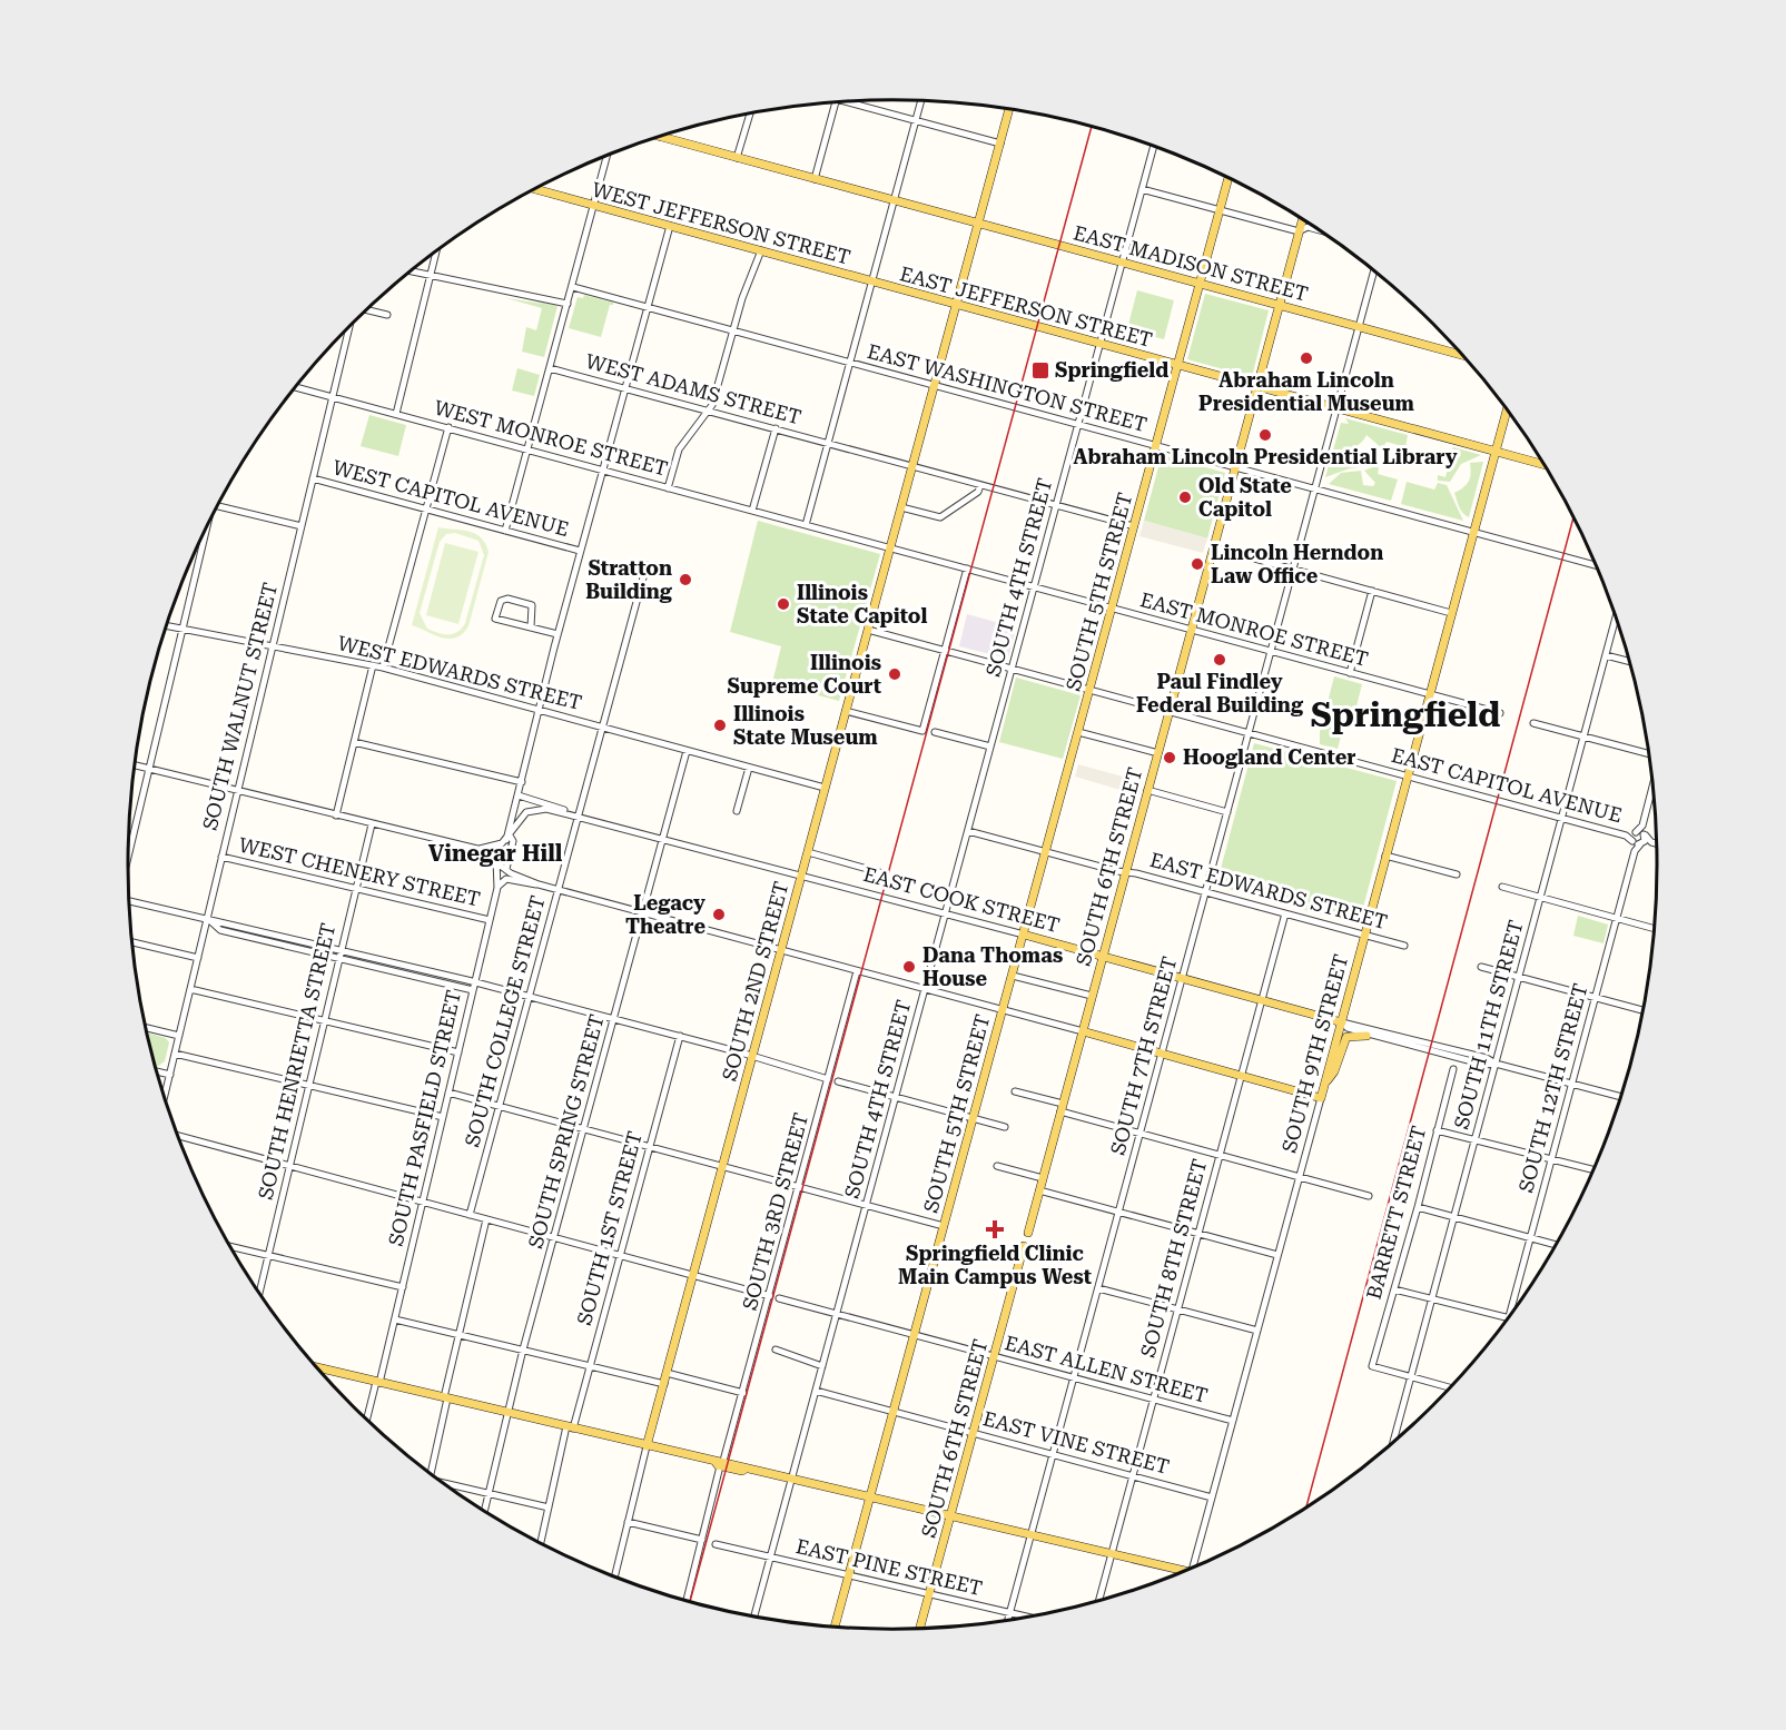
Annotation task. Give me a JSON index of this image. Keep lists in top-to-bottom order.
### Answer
{
  "streets": {
    "main road": [
      "WEST JEFFERSON STREET",
      "EAST MADISON STREET",
      "EAST JEFFERSON STREET",
      "SOUTH 5TH STREET",
      "SOUTH 6TH STREET",
      "EAST COOK STREET",
      "SOUTH 2ND STREET",
      "SOUTH 9TH STREET"
    ],
    "street": [
      "EAST WASHINGTON STREET",
      "WEST ADAMS STREET",
      "WEST MONROE STREET",
      "WEST CAPITOL AVENUE",
      "SOUTH 4TH STREET",
      "EAST MONROE STREET",
      "WEST EDWARDS STREET",
      "SOUTH WALNUT STREET",
      "EAST CAPITOL AVENUE",
      "WEST CHENERY STREET",
      "EAST EDWARDS STREET",
      "SOUTH COLLEGE STREET",
      "SOUTH 11TH STREET",
      "SOUTH 7TH STREET",
      "SOUTH HENRIETTA STREET",
      "SOUTH 12TH STREET",
      "SOUTH PASFIELD STREET",
      "SOUTH SPRING STREET",
      "SOUTH 3RD STREET",
      "BARRETT STREET",
      "SOUTH 1ST STREET",
      "SOUTH 8TH STREET",
      "EAST ALLEN STREET",
      "EAST VINE STREET",
      "EAST PINE STREET"
    ]
  },
  "crossings": [
    ["WEST JEFFERSON STREET", "EAST JEFFERSON STREET"],
    ["EAST MADISON STREET", "SOUTH 4TH STREET"],
    ["EAST MADISON STREET", "SOUTH 5TH STREET"],
    ["EAST MADISON STREET", "SOUTH 6TH STREET"],
    ["EAST MADISON STREET", "SOUTH 2ND STREET"],
    ["EAST MADISON STREET", "SOUTH 7TH STREET"],
    ["EAST JEFFERSON STREET", "SOUTH 4TH STREET"],
    ["EAST JEFFERSON STREET", "SOUTH 5TH STREET"],
    ["EAST JEFFERSON STREET", "SOUTH 6TH STREET"],
    ["EAST JEFFERSON STREET", "SOUTH 2ND STREET"],
    ["EAST JEFFERSON STREET", "SOUTH 9TH STREET"],
    ["EAST JEFFERSON STREET", "SOUTH 7TH STREET"],
    ["EAST WASHINGTON STREET", "SOUTH 4TH STREET"],
    ["EAST WASHINGTON STREET", "SOUTH 5TH STREET"],
    ["EAST WASHINGTON STREET", "SOUTH 6TH STREET"],
    ["EAST WASHINGTON STREET", "SOUTH 2ND STREET"],
    ["WEST ADAMS STREET", "SOUTH 4TH STREET"],
    ["WEST ADAMS STREET", "SOUTH 5TH STREET"],
    ["WEST ADAMS STREET", "SOUTH 2ND STREET"],
    ["WEST MONROE STREET", "EAST MONROE STREET"],
    ["WEST MONROE STREET", "SOUTH WALNUT STREET"],
    ["WEST CAPITOL AVENUE", "SOUTH WALNUT STREET"],
    ["SOUTH 4TH STREET", "EAST MONROE STREET"],
    ["SOUTH 4TH STREET", "EAST CAPITOL AVENUE"],
    ["SOUTH 4TH STREET", "EAST EDWARDS STREET"],
    ["SOUTH 4TH STREET", "EAST COOK STREET"],
    ["SOUTH 4TH STREET", "EAST ALLEN STREET"],
    ["SOUTH 4TH STREET", "EAST VINE STREET"],
    ["SOUTH 4TH STREET", "EAST PINE STREET"],
    ["SOUTH 5TH STREET", "EAST MONROE STREET"],
    ["SOUTH 5TH STREET", "EAST CAPITOL AVENUE"],
    ["SOUTH 5TH STREET", "EAST EDWARDS STREET"],
    ["SOUTH 5TH STREET", "EAST COOK STREET"],
    ["SOUTH 5TH STREET", "EAST ALLEN STREET"],
    ["SOUTH 5TH STREET", "EAST VINE STREET"],
    ["SOUTH 5TH STREET", "EAST PINE STREET"],
    ["EAST MONROE STREET", "SOUTH 6TH STREET"],
    ["EAST MONROE STREET", "SOUTH 2ND STREET"],
    ["EAST MONROE STREET", "SOUTH 9TH STREET"],
    ["EAST MONROE STREET", "SOUTH 7TH STREET"],
    ["WEST EDWARDS STREET", "SOUTH WALNUT STREET"],
    ["WEST EDWARDS STREET", "SOUTH COLLEGE STREET"],
    ["WEST EDWARDS STREET", "SOUTH SPRING STREET"],
    ["SOUTH WALNUT STREET", "WEST CHENERY STREET"],
    ["EAST CAPITOL AVENUE", "SOUTH 6TH STREET"],
    ["EAST CAPITOL AVENUE", "SOUTH 2ND STREET"],
    ["EAST CAPITOL AVENUE", "SOUTH 11TH STREET"],
    ["EAST CAPITOL AVENUE", "SOUTH 9TH STREET"],
    ["EAST CAPITOL AVENUE", "SOUTH 7TH STREET"],
    ["EAST CAPITOL AVENUE", "SOUTH 12TH STREET"],
    ["SOUTH 6TH STREET", "EAST EDWARDS STREET"],
    ["SOUTH 6TH STREET", "EAST COOK STREET"],
    ["SOUTH 6TH STREET", "EAST ALLEN STREET"],
    ["SOUTH 6TH STREET", "EAST VINE STREET"],
    ["SOUTH 6TH STREET", "EAST PINE STREET"],
    ["WEST CHENERY STREET", "SOUTH HENRIETTA STREET"],
    ["WEST CHENERY STREET", "SOUTH PASFIELD STREET"],
    ["EAST EDWARDS STREET", "SOUTH 9TH STREET"],
    ["EAST EDWARDS STREET", "SOUTH 7TH STREET"],
    ["EAST EDWARDS STREET", "SOUTH 8TH STREET"],
    ["EAST COOK STREET", "SOUTH 2ND STREET"],
    ["EAST COOK STREET", "SOUTH COLLEGE STREET"],
    ["EAST COOK STREET", "SOUTH 11TH STREET"],
    ["EAST COOK STREET", "SOUTH 9TH STREET"],
    ["EAST COOK STREET", "SOUTH 7TH STREET"],
    ["EAST COOK STREET", "SOUTH 12TH STREET"],
    ["EAST COOK STREET", "SOUTH SPRING STREET"],
    ["EAST COOK STREET", "SOUTH 8TH STREET"],
    ["SOUTH 11TH STREET", "BARRETT STREET"],
    ["SOUTH 9TH STREET", "EAST ALLEN STREET"],
    ["SOUTH 9TH STREET", "EAST VINE STREET"],
    ["SOUTH 7TH STREET", "EAST ALLEN STREET"],
    ["SOUTH 7TH STREET", "EAST VINE STREET"],
    ["SOUTH 7TH STREET", "EAST PINE STREET"],
    ["SOUTH 8TH STREET", "EAST ALLEN STREET"],
    ["SOUTH 8TH STREET", "EAST VINE STREET"]
  ],
  "districts": ["Springfield", "Vinegar Hill"],
  "places": {
    "other": [
      "Abraham Lincoln Presidential Museum",
      "Abraham Lincoln Presidential Library",
      "Old State Capitol",
      "Lincoln Herndon Law Office",
      "Stratton Building",
      "Illinois State Capitol",
      "Paul Findley Federal Building",
      "Illinois Supreme Court",
      "Illinois State Museum",
      "Hoogland Center",
      "Legacy Theatre",
      "Dana Thomas House"
    ],
    "transit": ["Springfield"],
    "health": ["Springfield Clinic Main Campus West"]
  }
}
